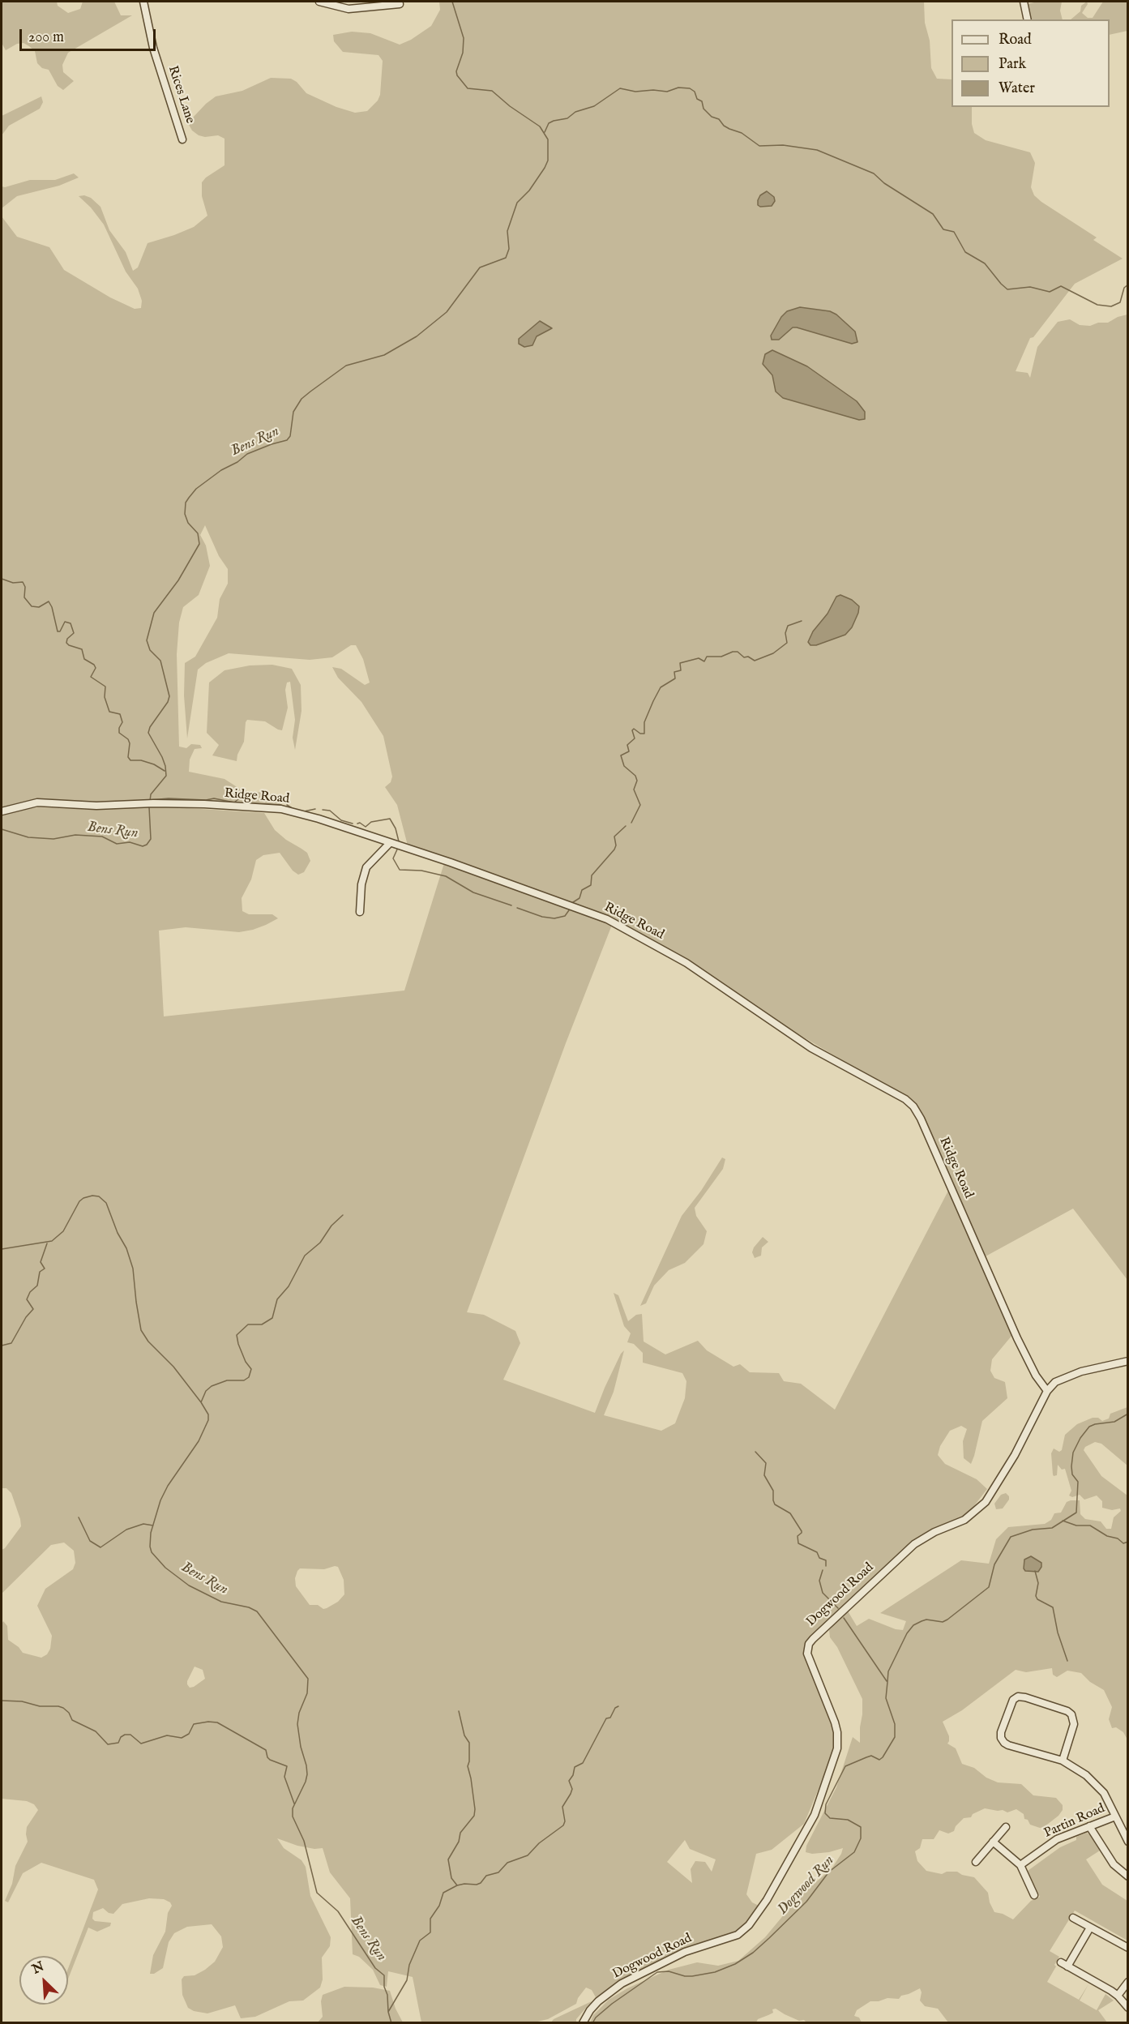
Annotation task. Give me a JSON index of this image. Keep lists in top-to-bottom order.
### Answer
{
  "streets": {
    "street": [
      "Rices Lane",
      "Ridge Road",
      "Dogwood Road",
      "Partin Road"
    ]
  },
  "crossings": [
    ["Ridge Road", "Dogwood Road"]
  ],
  "water": ["Bens Run", "Dogwood Run"],
  "legend": ["Road", "Park", "Water"],
  "scale_bar": "200 m",
  "north": "top left"
}
